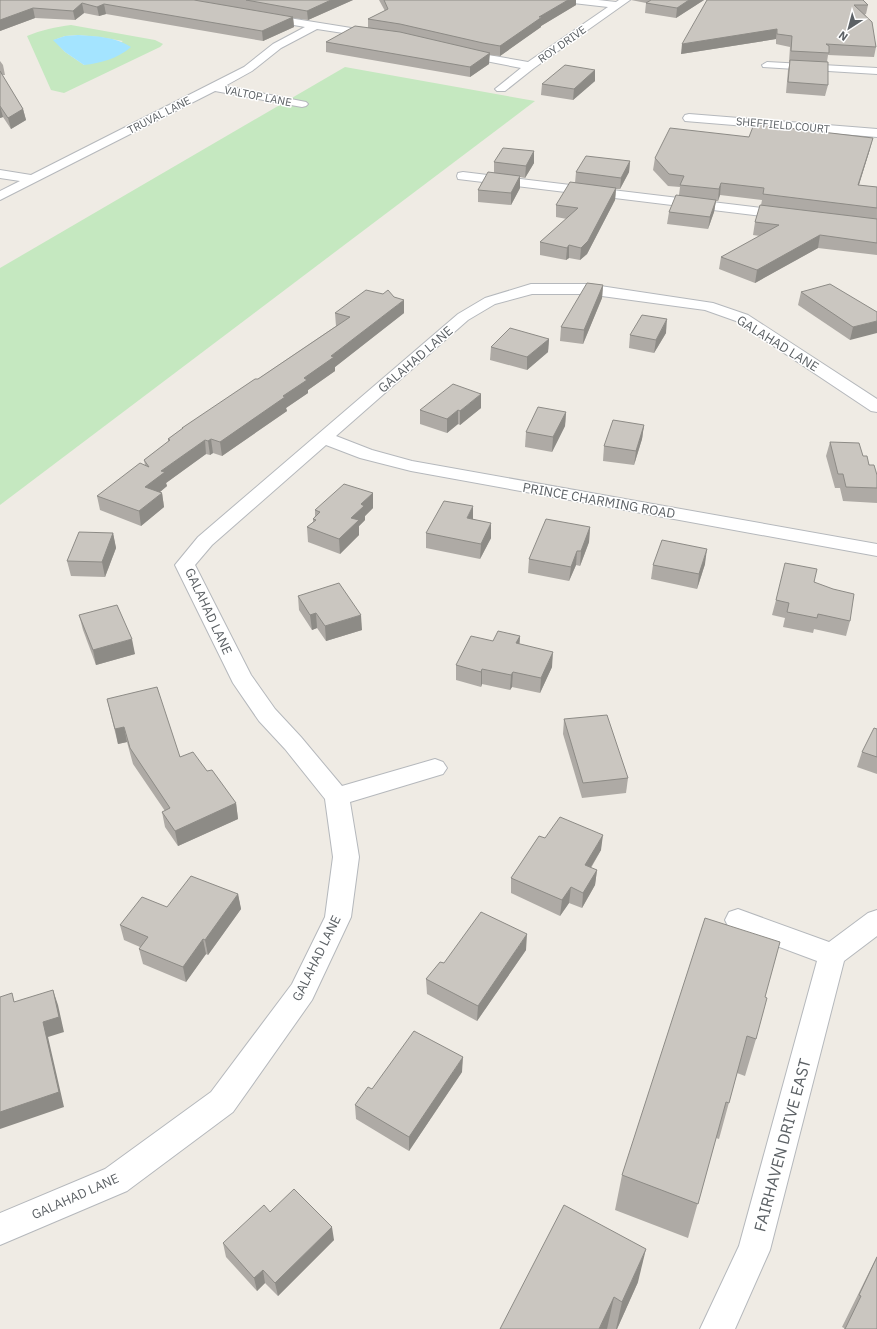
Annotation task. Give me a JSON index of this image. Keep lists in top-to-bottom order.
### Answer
{
  "streets": {
    "street": [
      "ROY DRIVE",
      "VALTOP LANE",
      "TRUVAL LANE",
      "SHEFFIELD COURT",
      "GALAHAD LANE",
      "PRINCE CHARMING ROAD",
      "FAIRHAVEN DRIVE EAST"
    ]
  },
  "crossings": [
    ["VALTOP LANE", "TRUVAL LANE"],
    ["GALAHAD LANE", "PRINCE CHARMING ROAD"]
  ],
  "north": "bottom left"
}
